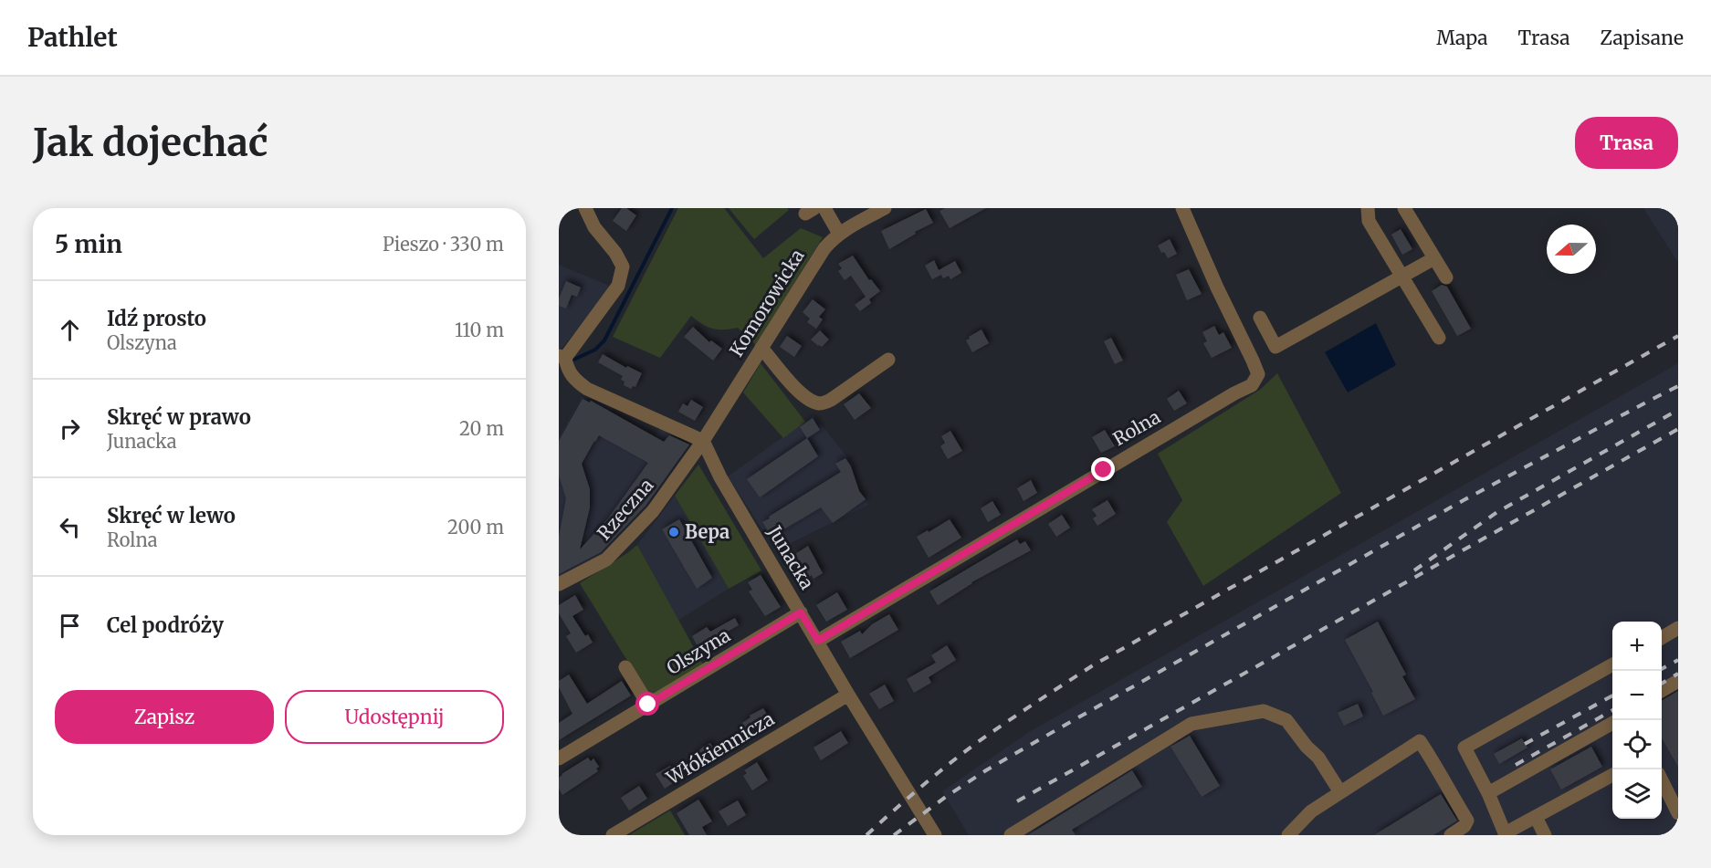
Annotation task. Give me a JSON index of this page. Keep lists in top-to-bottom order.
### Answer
{
  "streets": {
    "street": [
      "Komorowicka",
      "Rolna",
      "Rzeczna",
      "Junacka",
      "Olszyna",
      "Włókiennicza"
    ]
  },
  "crossings": [
    ["Komorowicka", "Rzeczna"],
    ["Komorowicka", "Junacka"],
    ["Rolna", "Junacka"],
    ["Rzeczna", "Junacka"],
    ["Junacka", "Olszyna"],
    ["Junacka", "Włókiennicza"]
  ],
  "places": ["Bepa"],
  "north": "left",
  "page": {
    "header": "Pathlet",
    "nav": ["Mapa", "Trasa", "Zapisane"],
    "buttons": [
      "Trasa",
      ["Zapisz", "Udostępnij"]
    ],
    "title": "Jak dojechać",
    "heading": ["5 min", "Pieszo · 330 m"],
    "list": [
      ["Idź prosto", "Olszyna", "110 m"],
      ["Skręć w prawo", "Junacka", "20 m"],
      ["Skręć w lewo", "Rolna", "200 m"],
      "Cel podróży"
    ],
    "map_buttons": ["+", "−"]
  }
}
